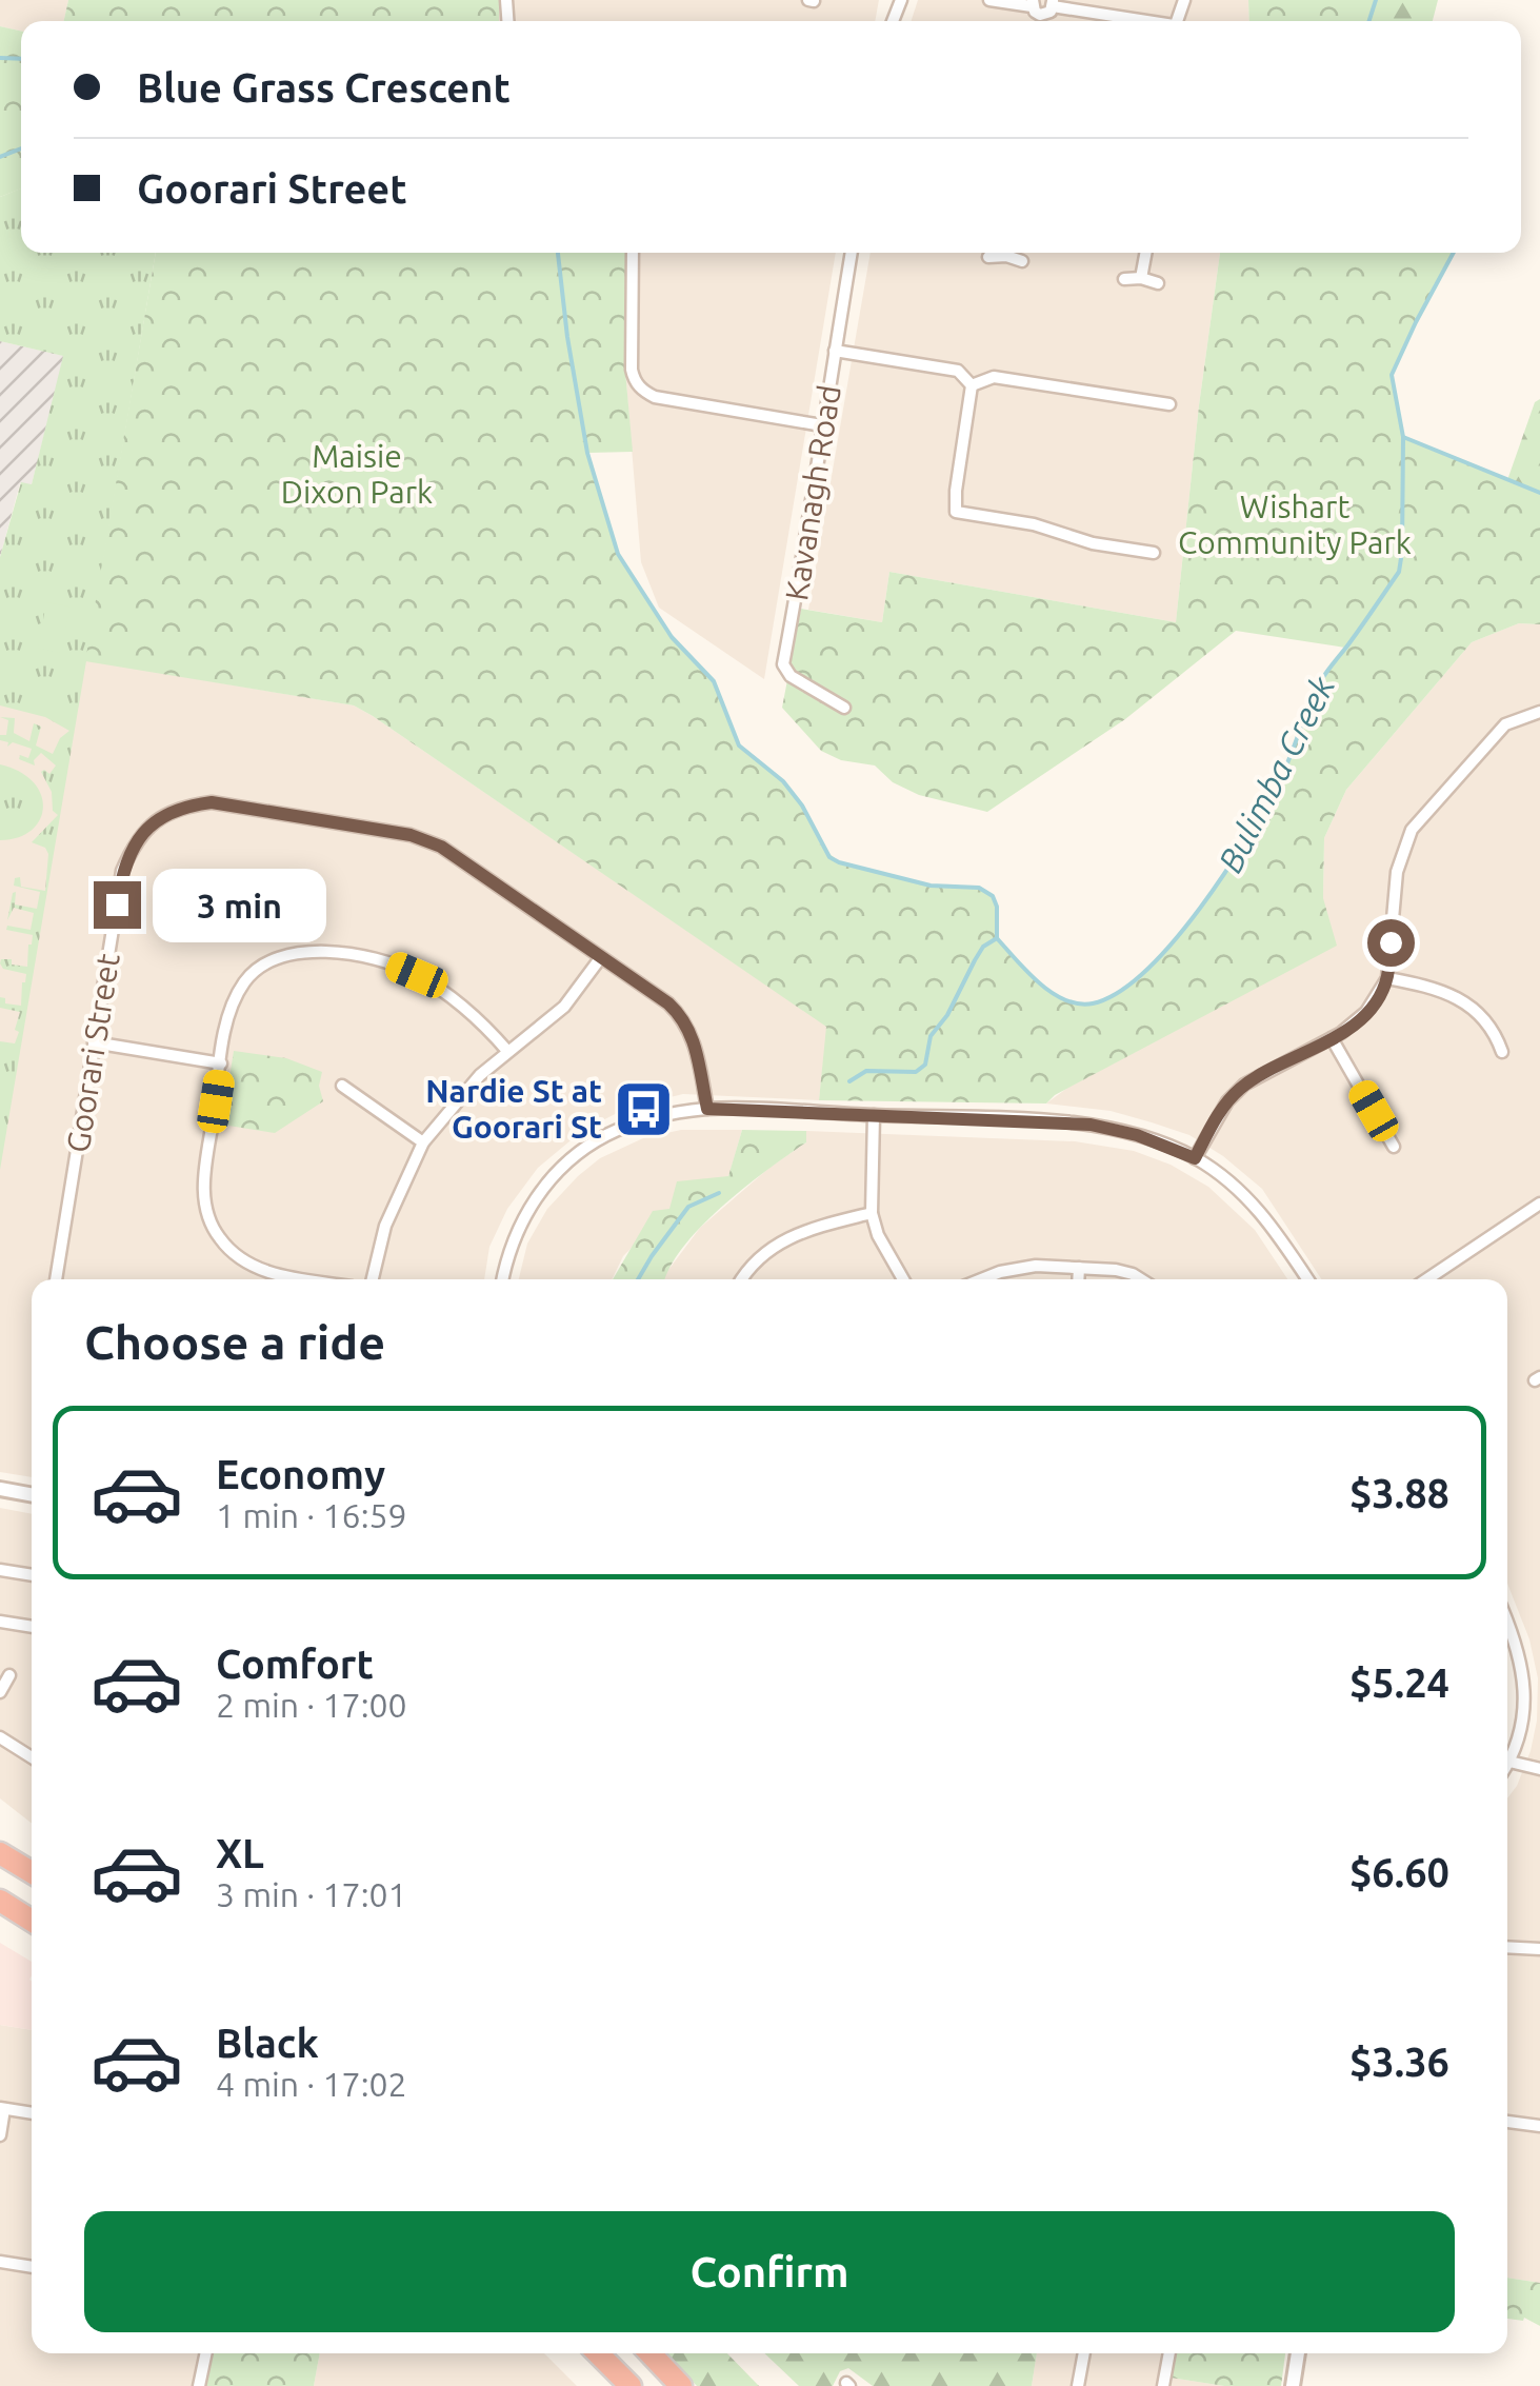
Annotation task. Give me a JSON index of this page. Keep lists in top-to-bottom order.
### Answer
{
  "streets": {
    "street": ["Kavanagh Road", "Goorari Street"]
  },
  "water": ["Bulimba Creek"],
  "parks": ["Maisie Dixon Park", "Wishart Community Park"],
  "places": {
    "bus stop": ["Nardie St at Goorari St"]
  },
  "page": {
    "banner": ["Blue Grass Crescent", "Goorari Street"],
    "bubble": "3 min",
    "heading": "Choose a ride",
    "list": [
      {
        "name": "Economy",
        "note": "1 min · 16:59",
        "value": "$3.88"
      },
      {
        "name": "Comfort",
        "note": "2 min · 17:00",
        "value": "$5.24"
      },
      {
        "name": "XL",
        "note": "3 min · 17:01",
        "value": "$6.60"
      },
      {
        "name": "Black",
        "note": "4 min · 17:02",
        "value": "$3.36"
      }
    ],
    "buttons": "Confirm"
  }
}
